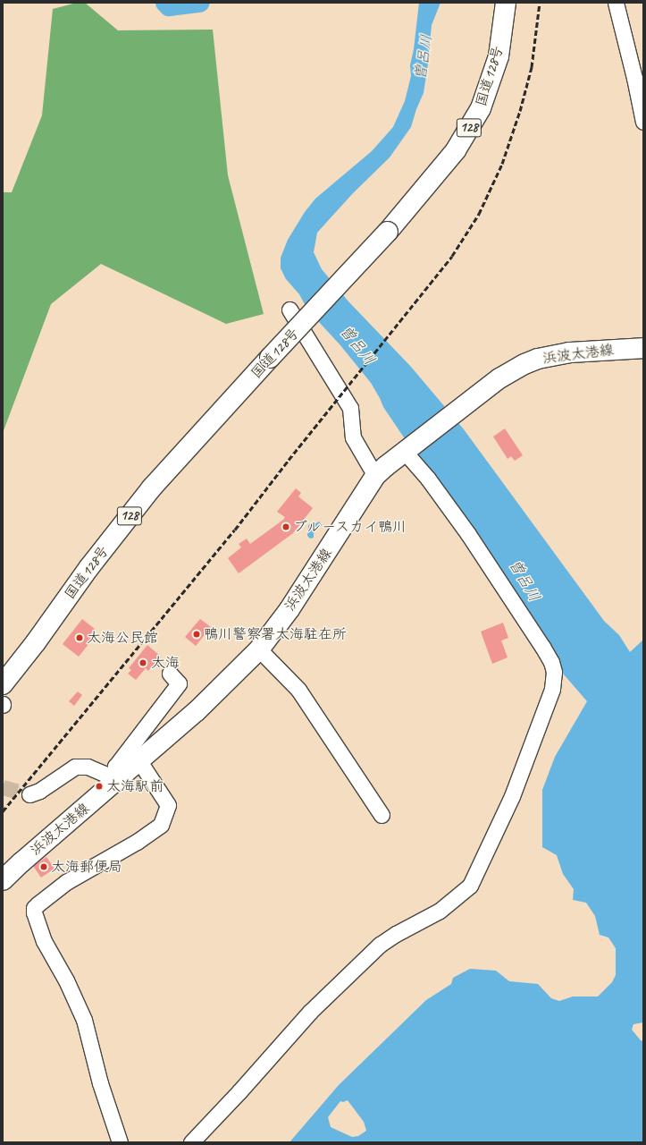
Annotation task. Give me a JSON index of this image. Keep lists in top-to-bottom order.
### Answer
{
  "streets": {
    "main road": ["国道128号", "128", "浜波太港線"]
  },
  "water": ["曽呂川"],
  "places": [
    "ブルースカイ鴨川",
    "鴨川警察署太海駐在所",
    "太海公民館",
    "太海",
    "太海駅前",
    "太海郵便局"
  ]
}
